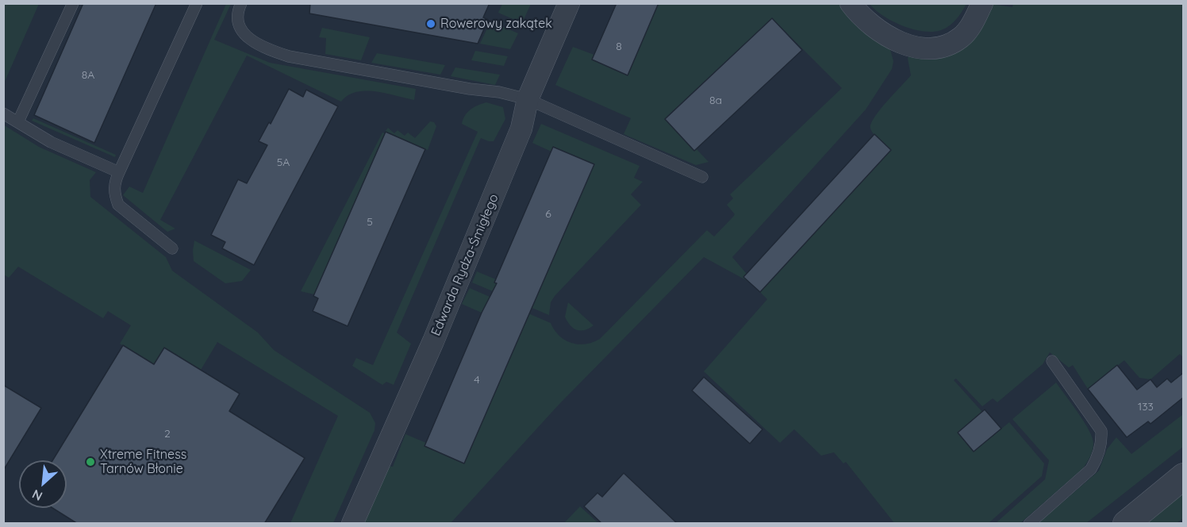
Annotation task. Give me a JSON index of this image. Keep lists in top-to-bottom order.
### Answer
{
  "streets": {
    "street": ["Edwarda Rydza-Śmigłego"]
  },
  "places": ["Rowerowy zakątek", "Xtreme Fitness Tarnów Błonie"],
  "house_numbers": [
    "8",
    "8A",
    "8a",
    "5A",
    "6",
    "5",
    "4",
    "133",
    "2"
  ],
  "north": "bottom left"
}
